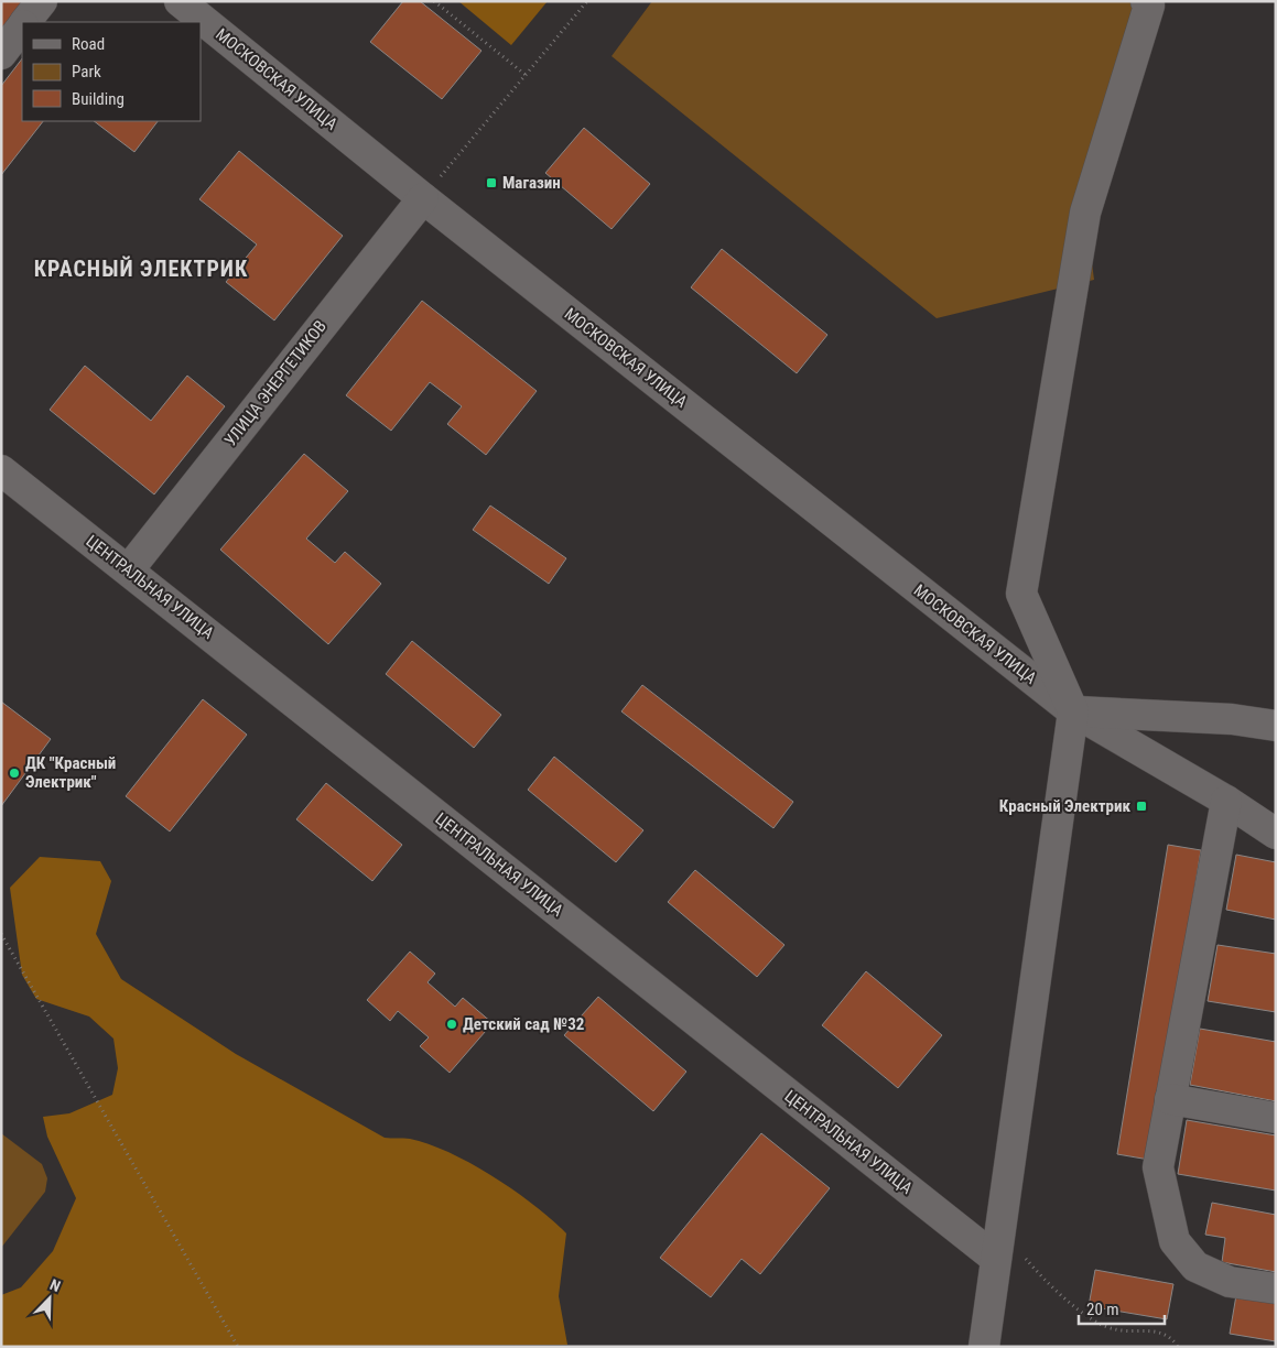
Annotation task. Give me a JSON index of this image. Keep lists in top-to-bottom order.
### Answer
{
  "streets": {
    "street": ["МОСКОВСКАЯ УЛИЦА", "УЛИЦА ЭНЕРГЕТИКОВ", "ЦЕНТРАЛЬНАЯ УЛИЦА"]
  },
  "crossings": [
    ["МОСКОВСКАЯ УЛИЦА", "УЛИЦА ЭНЕРГЕТИКОВ"],
    ["УЛИЦА ЭНЕРГЕТИКОВ", "ЦЕНТРАЛЬНАЯ УЛИЦА"]
  ],
  "districts": ["КРАСНЫЙ ЭЛЕКТРИК"],
  "places": {
    "transit": ["Магазин", "Красный Электрик"],
    "other": ["ДК \"Красный Электрик\"", "Детский сад №32"]
  },
  "legend": ["Road", "Park", "Building"],
  "scale_bar": "20 m",
  "north": "top right"
}
